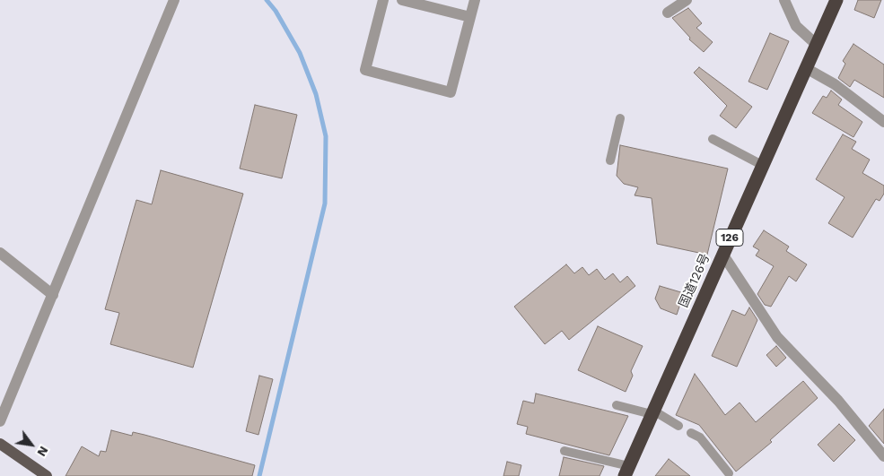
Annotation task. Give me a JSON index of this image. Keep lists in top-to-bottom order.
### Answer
{
  "streets": {
    "highway": ["126", "国道126号"]
  },
  "north": "bottom right"
}
